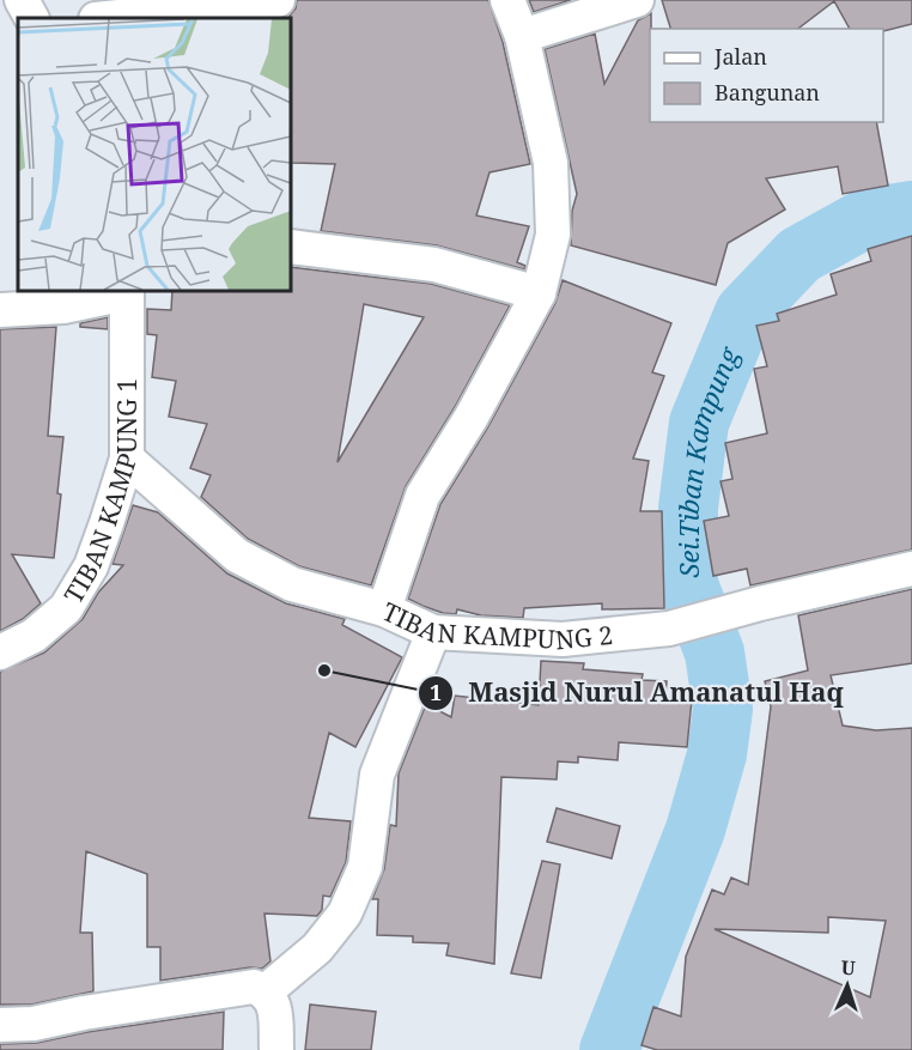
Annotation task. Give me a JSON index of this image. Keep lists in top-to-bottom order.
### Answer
{
  "streets": {
    "street": ["TIBAN KAMPUNG 1", "TIBAN KAMPUNG 2"]
  },
  "crossings": [
    ["TIBAN KAMPUNG 1", "TIBAN KAMPUNG 2"]
  ],
  "water": ["Sei.Tiban Kampung"],
  "places": ["Masjid Nurul Amanatul Haq"],
  "legend": ["Jalan", "Bangunan"],
  "north": "top"
}
